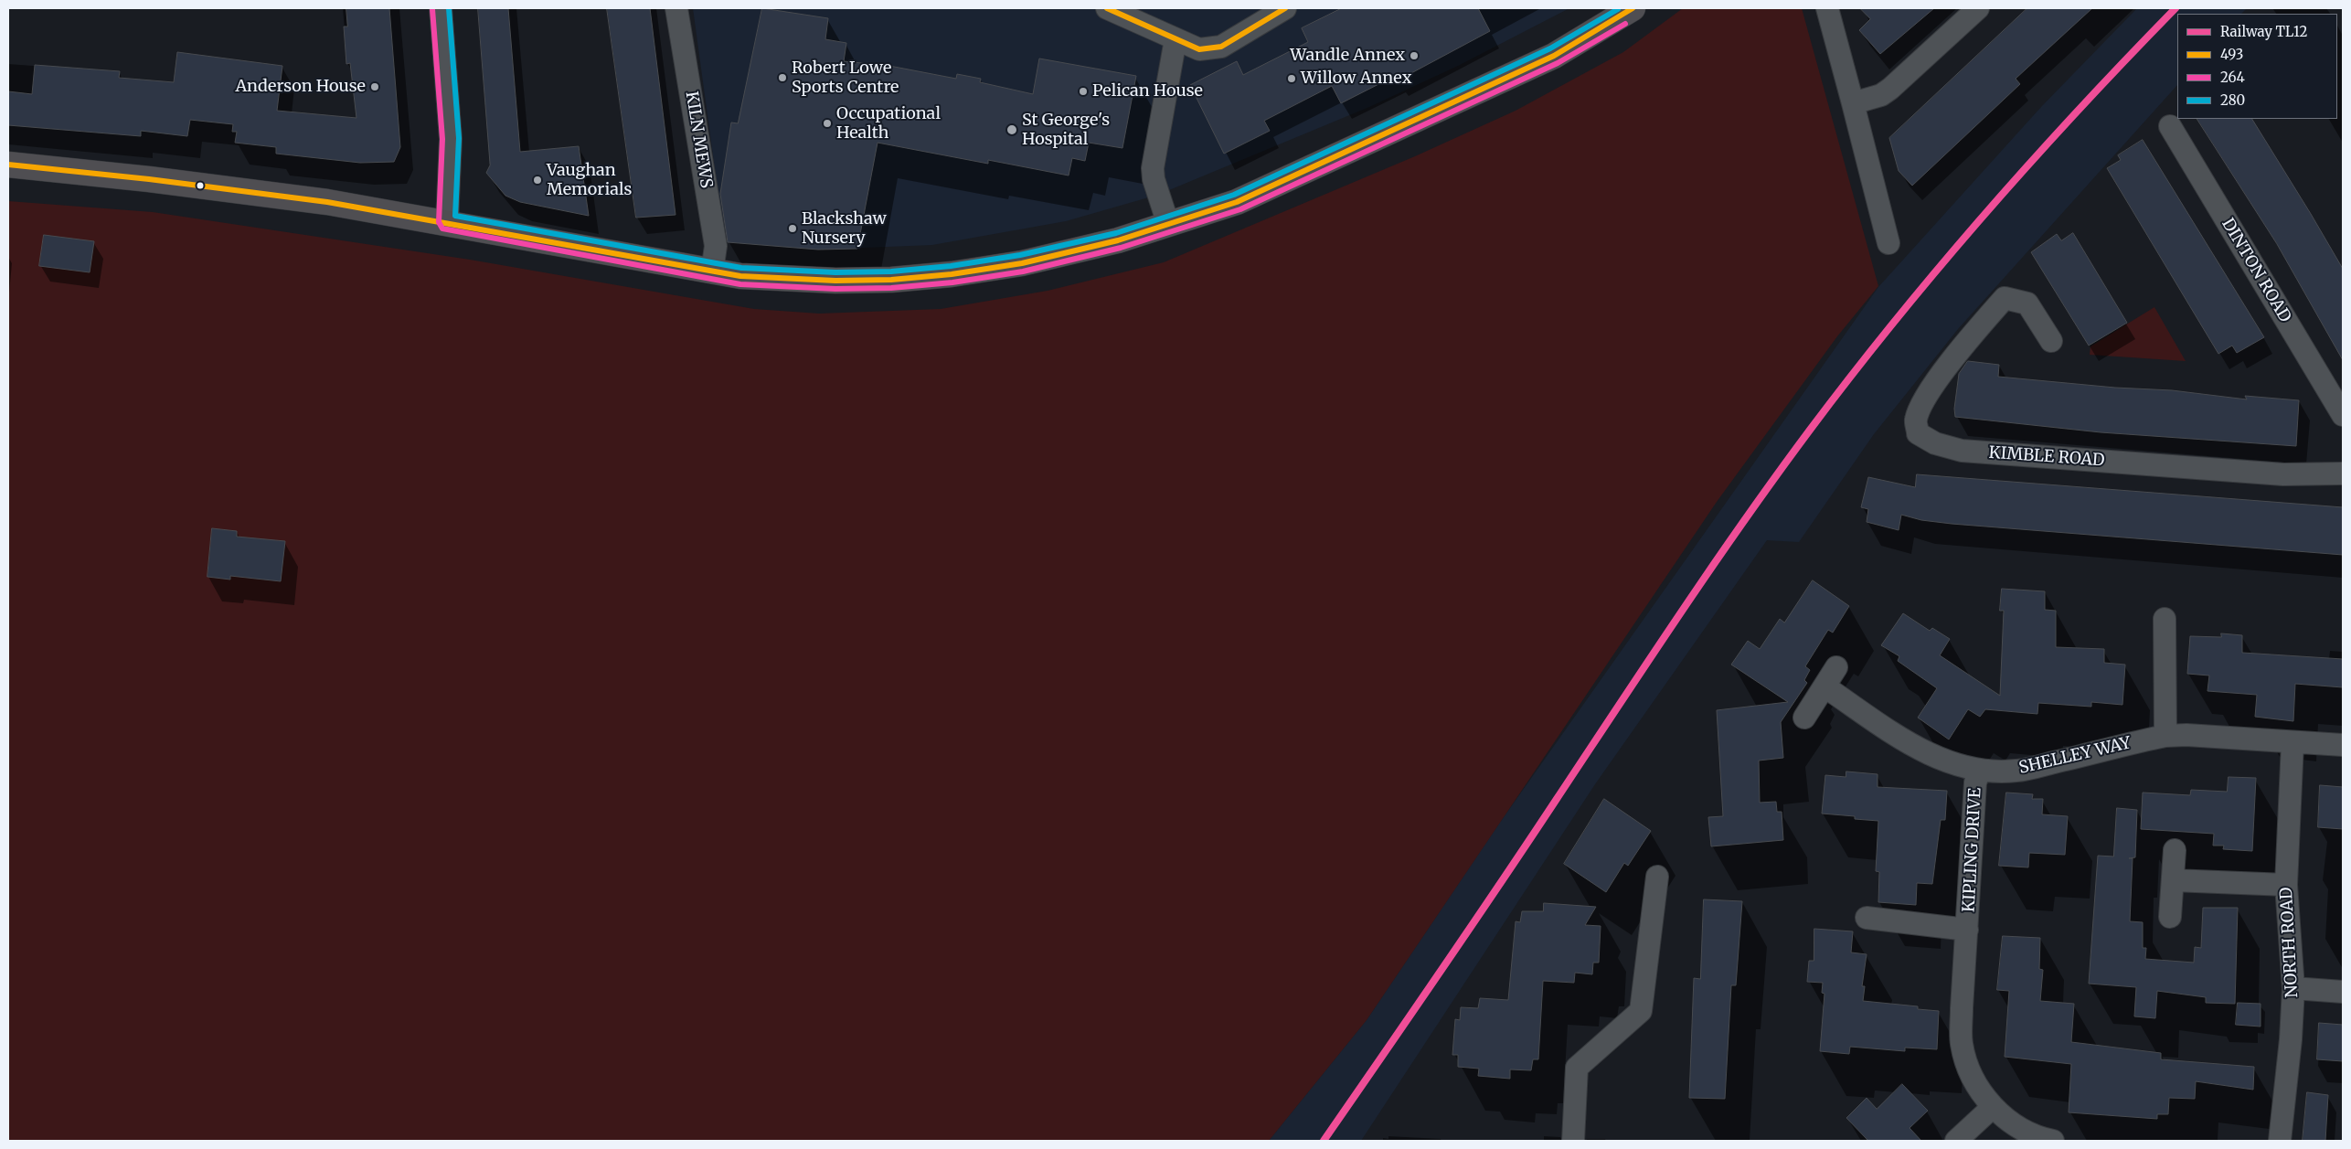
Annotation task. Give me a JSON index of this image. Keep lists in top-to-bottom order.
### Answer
{
  "streets": {
    "street": [
      "KILN MEWS",
      "DINTON ROAD",
      "KIMBLE ROAD",
      "SHELLEY WAY",
      "KIPLING DRIVE",
      "NORTH ROAD"
    ]
  },
  "crossings": [
    ["SHELLEY WAY", "KIPLING DRIVE"],
    ["SHELLEY WAY", "NORTH ROAD"]
  ],
  "places": [
    "Wandle Annex",
    "Robert Lowe Sports Centre",
    "Willow Annex",
    "Anderson House",
    "Pelican House",
    "Occupational Health",
    "St George's Hospital",
    "Vaughan Memorials",
    "Blackshaw Nursery"
  ],
  "lines": [
    "rail line TL12",
    "transit line 493",
    "transit line 280",
    "transit line 264"
  ],
  "legend": [
    "Railway TL12",
    "493",
    "264",
    "280"
  ]
}
